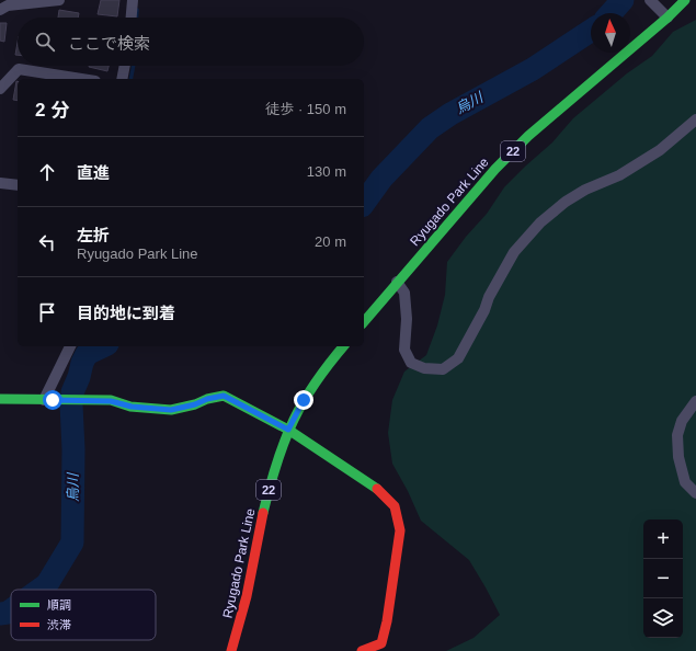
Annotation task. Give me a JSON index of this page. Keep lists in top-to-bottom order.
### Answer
{
  "streets": {
    "main road": ["22", "Ryugado Park Line"]
  },
  "water": ["烏川"],
  "legend": ["順調", "渋滞"],
  "north": "top",
  "page": {
    "search": "ここで検索",
    "heading": ["2 分", "徒歩 · 150 m"],
    "list": [
      ["直進", "130 m"],
      ["左折", "Ryugado Park Line", "20 m"],
      "目的地に到着"
    ],
    "map_buttons": ["+", "−"]
  }
}
